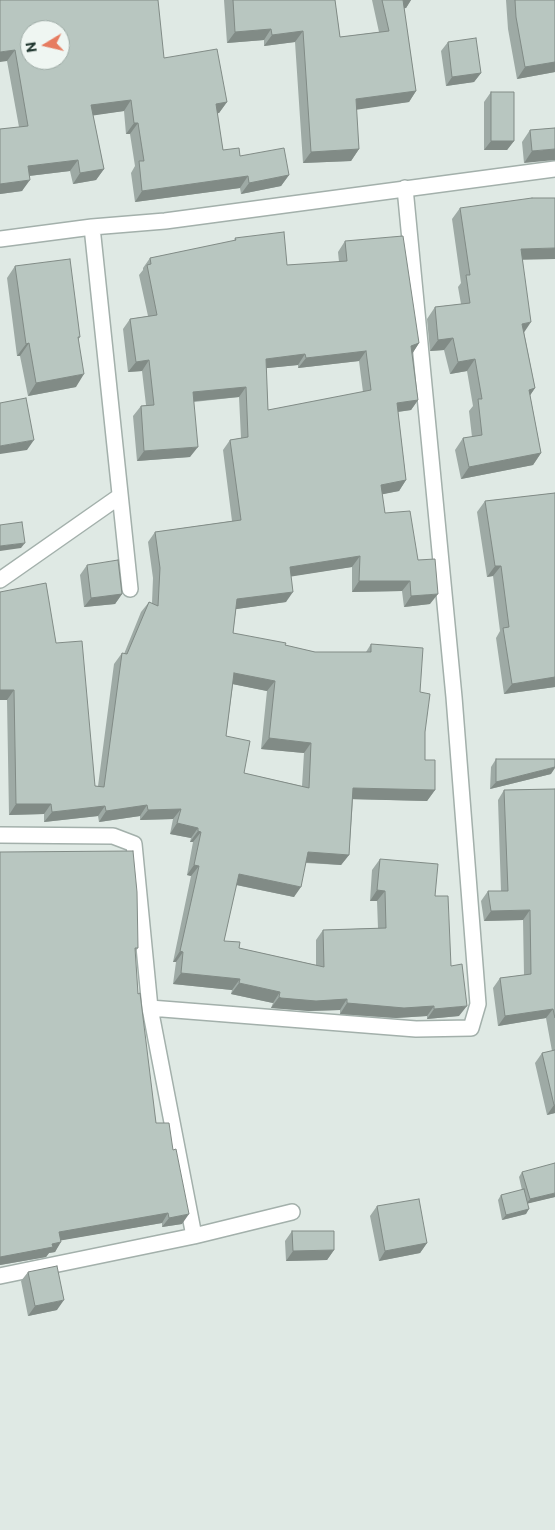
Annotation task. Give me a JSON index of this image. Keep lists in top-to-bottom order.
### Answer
{
  "north": "left"
}
